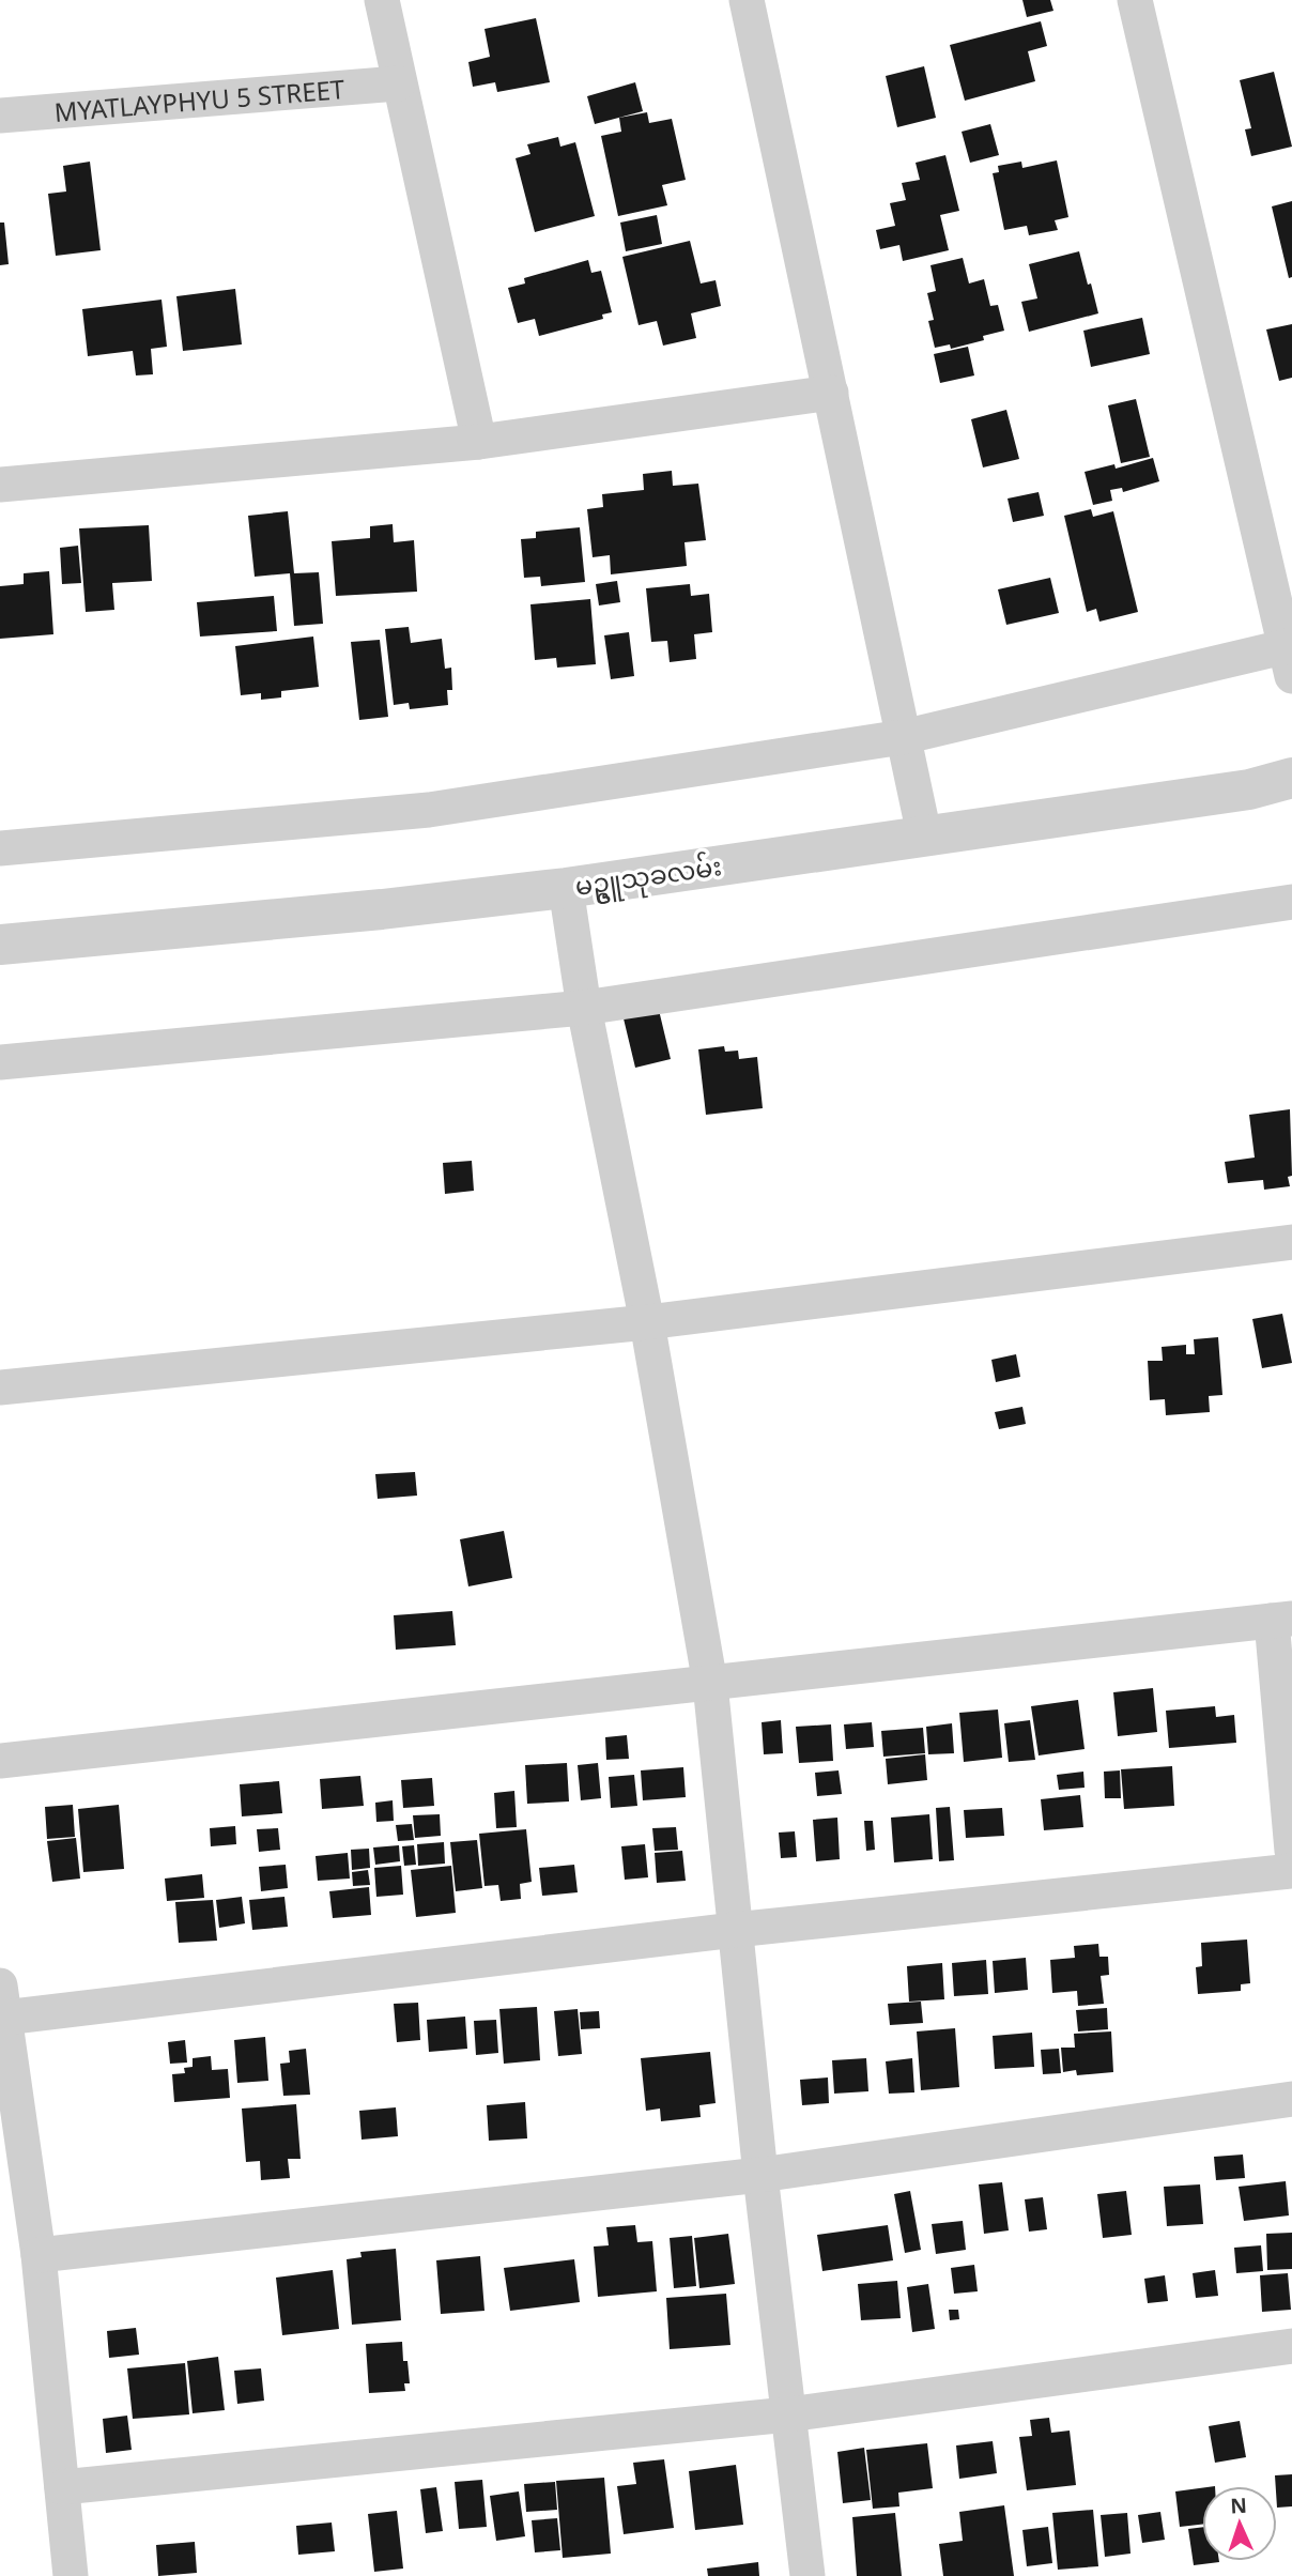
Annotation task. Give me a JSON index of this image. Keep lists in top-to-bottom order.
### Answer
{
  "streets": {
    "street": ["MYATLAYPHYU 5 STREET", "မဥ္ဇူသုခလမ်း"]
  },
  "north": "top"
}
